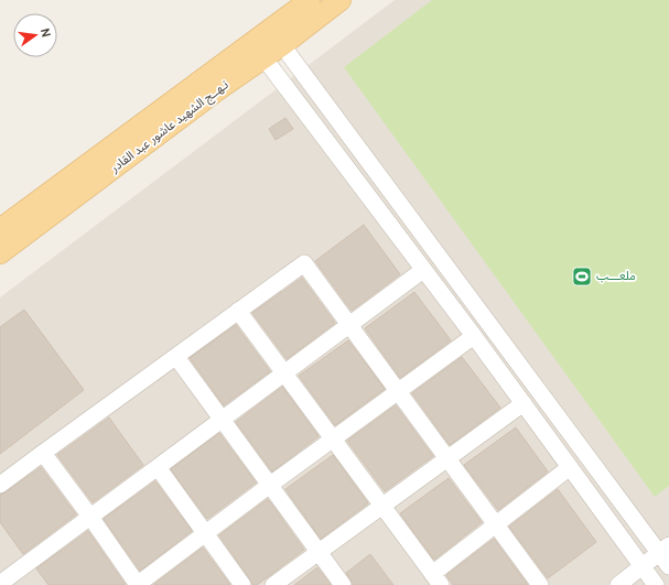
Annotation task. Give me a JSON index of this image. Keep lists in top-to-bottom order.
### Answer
{
  "streets": {
    "main road": ["نـهــج الشهيد عاشور عبد القادر"]
  },
  "places": {
    "sports": ["ملعـــب"]
  },
  "north": "right"
}
